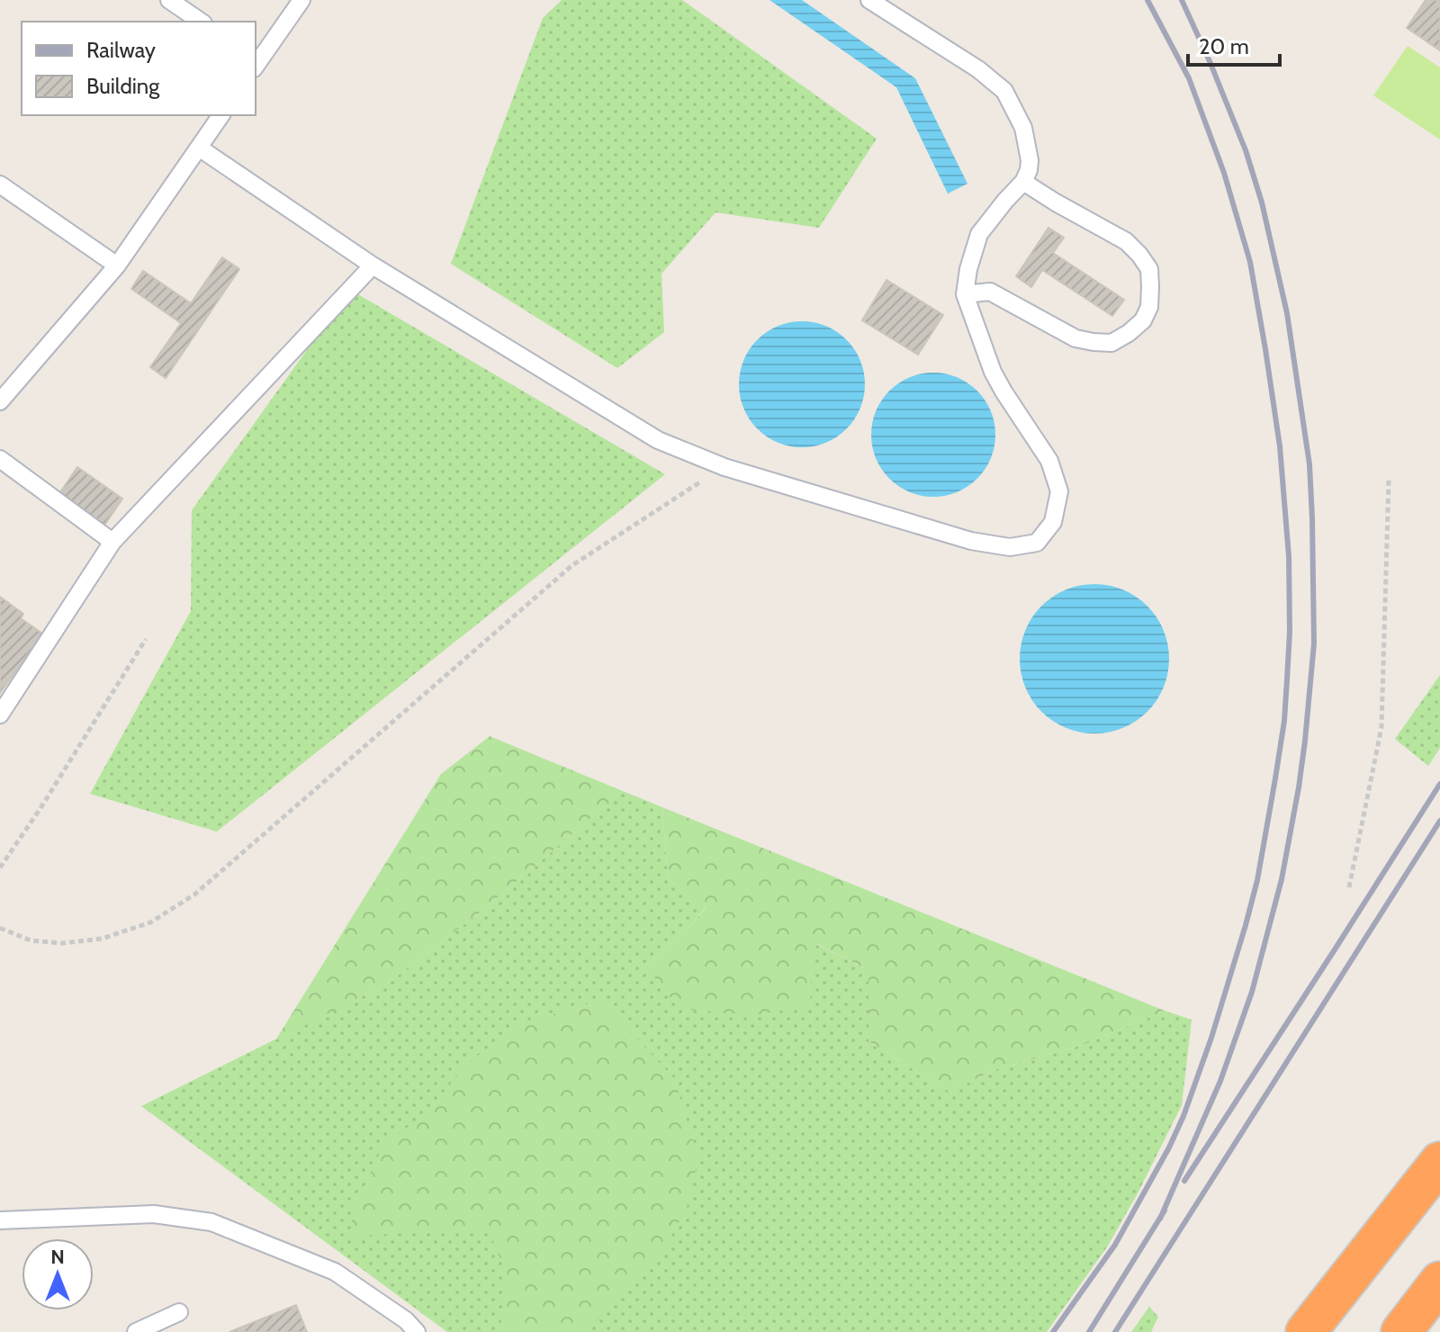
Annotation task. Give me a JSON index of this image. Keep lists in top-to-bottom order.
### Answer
{
  "legend": ["Railway", "Building"],
  "scale_bar": "20 m",
  "north": "top"
}
